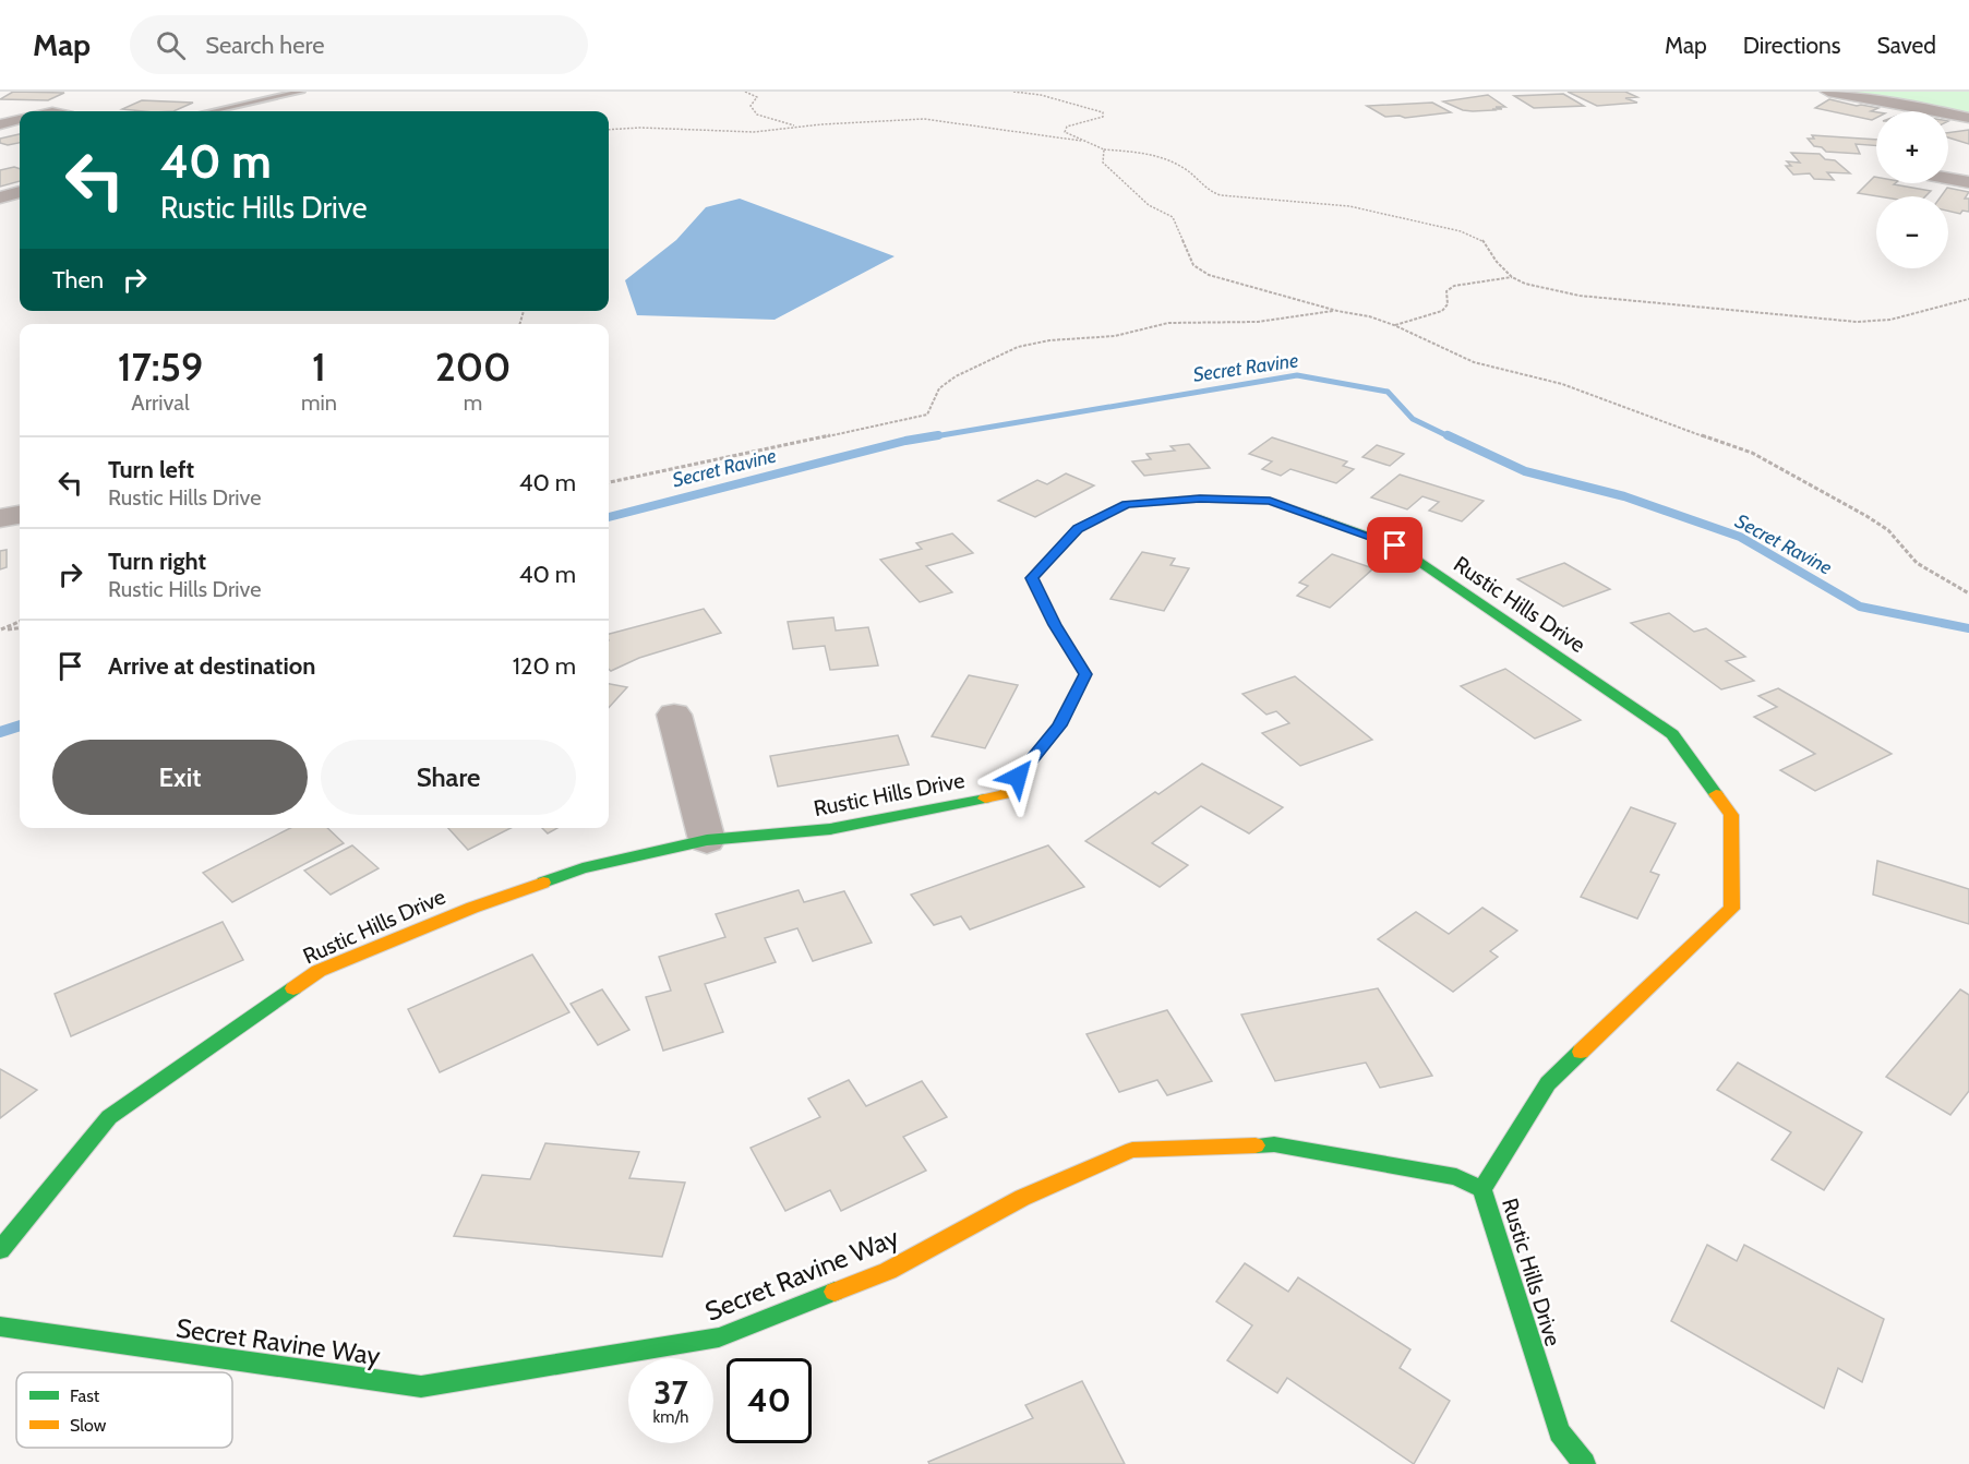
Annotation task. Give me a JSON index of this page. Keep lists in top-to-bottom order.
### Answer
{
  "streets": {
    "street": ["Rustic Hills Drive", "Secret Ravine Way"]
  },
  "crossings": [
    ["Rustic Hills Drive", "Secret Ravine Way"]
  ],
  "water": ["Secret Ravine"],
  "legend": ["Fast", "Slow"],
  "page": {
    "header": "Map",
    "search": "Search here",
    "nav": ["Map", "Directions", "Saved"],
    "map_buttons": ["+", "−"],
    "turn": ["40 m", "Rustic Hills Drive"],
    "then": "Then",
    "eta": [
      "17:59",
      "Arrival",
      "1",
      "min",
      "200",
      "m"
    ],
    "list": [
      {
        "name": "Turn left",
        "note": "Rustic Hills Drive",
        "value": "40 m"
      },
      {
        "name": "Turn right",
        "note": "Rustic Hills Drive",
        "value": "40 m"
      },
      {
        "name": "Arrive at destination",
        "value": "120 m"
      }
    ],
    "buttons": ["Exit", "Share"],
    "speed": "37 km/h",
    "limit": "40"
  }
}
